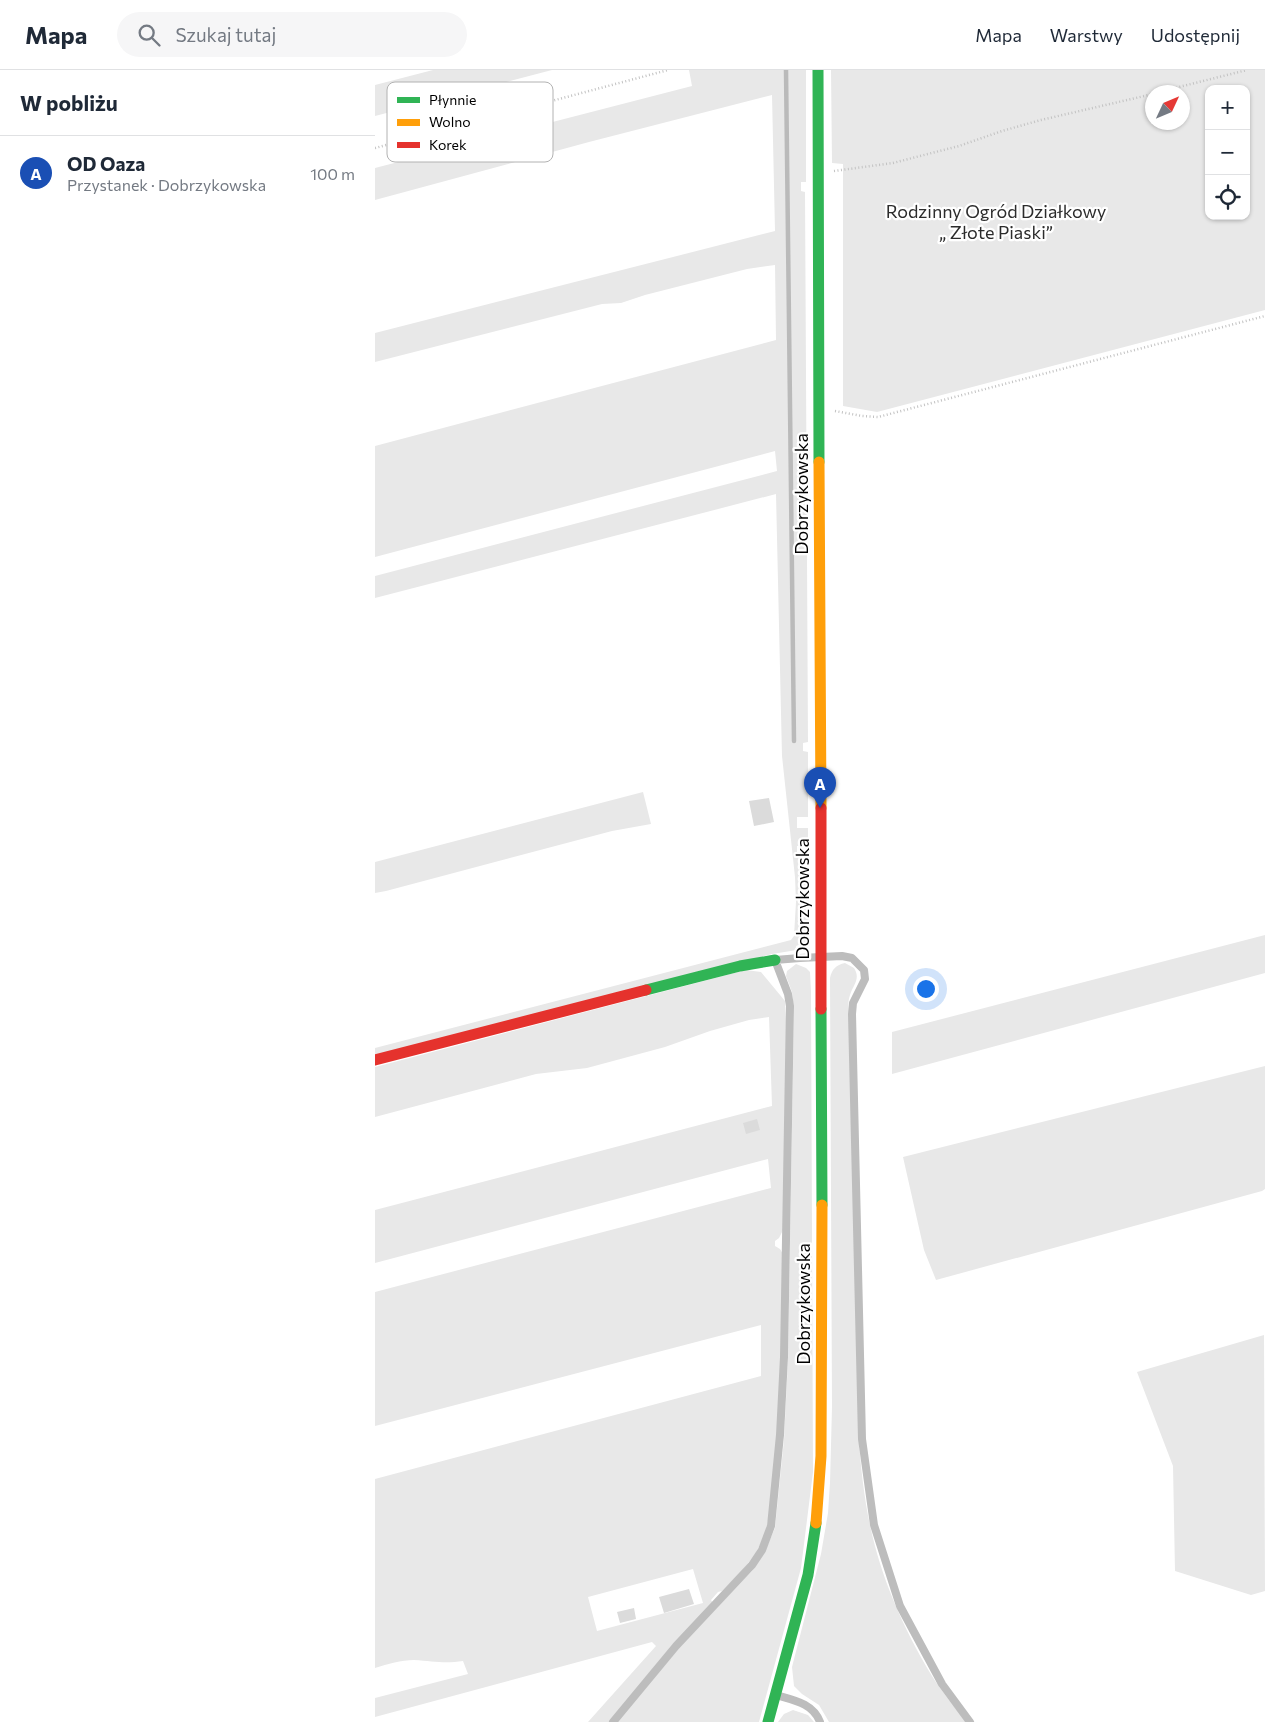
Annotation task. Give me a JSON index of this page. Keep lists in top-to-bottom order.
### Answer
{
  "streets": {
    "main road": ["Dobrzykowska"]
  },
  "parks": ["Rodzinny Ogród Działkowy „ Złote Piaski”"],
  "legend": ["Płynnie", "Wolno", "Korek"],
  "north": "top right",
  "page": {
    "header": "Mapa",
    "search": "Szukaj tutaj",
    "nav": ["Mapa", "Warstwy", "Udostępnij"],
    "heading": "W pobliżu",
    "map_buttons": ["+", "−"],
    "list": [
      {
        "mark": "A",
        "name": "OD Oaza",
        "note": "Przystanek · Dobrzykowska",
        "value": "100 m"
      }
    ],
    "pins": "A"
  }
}
